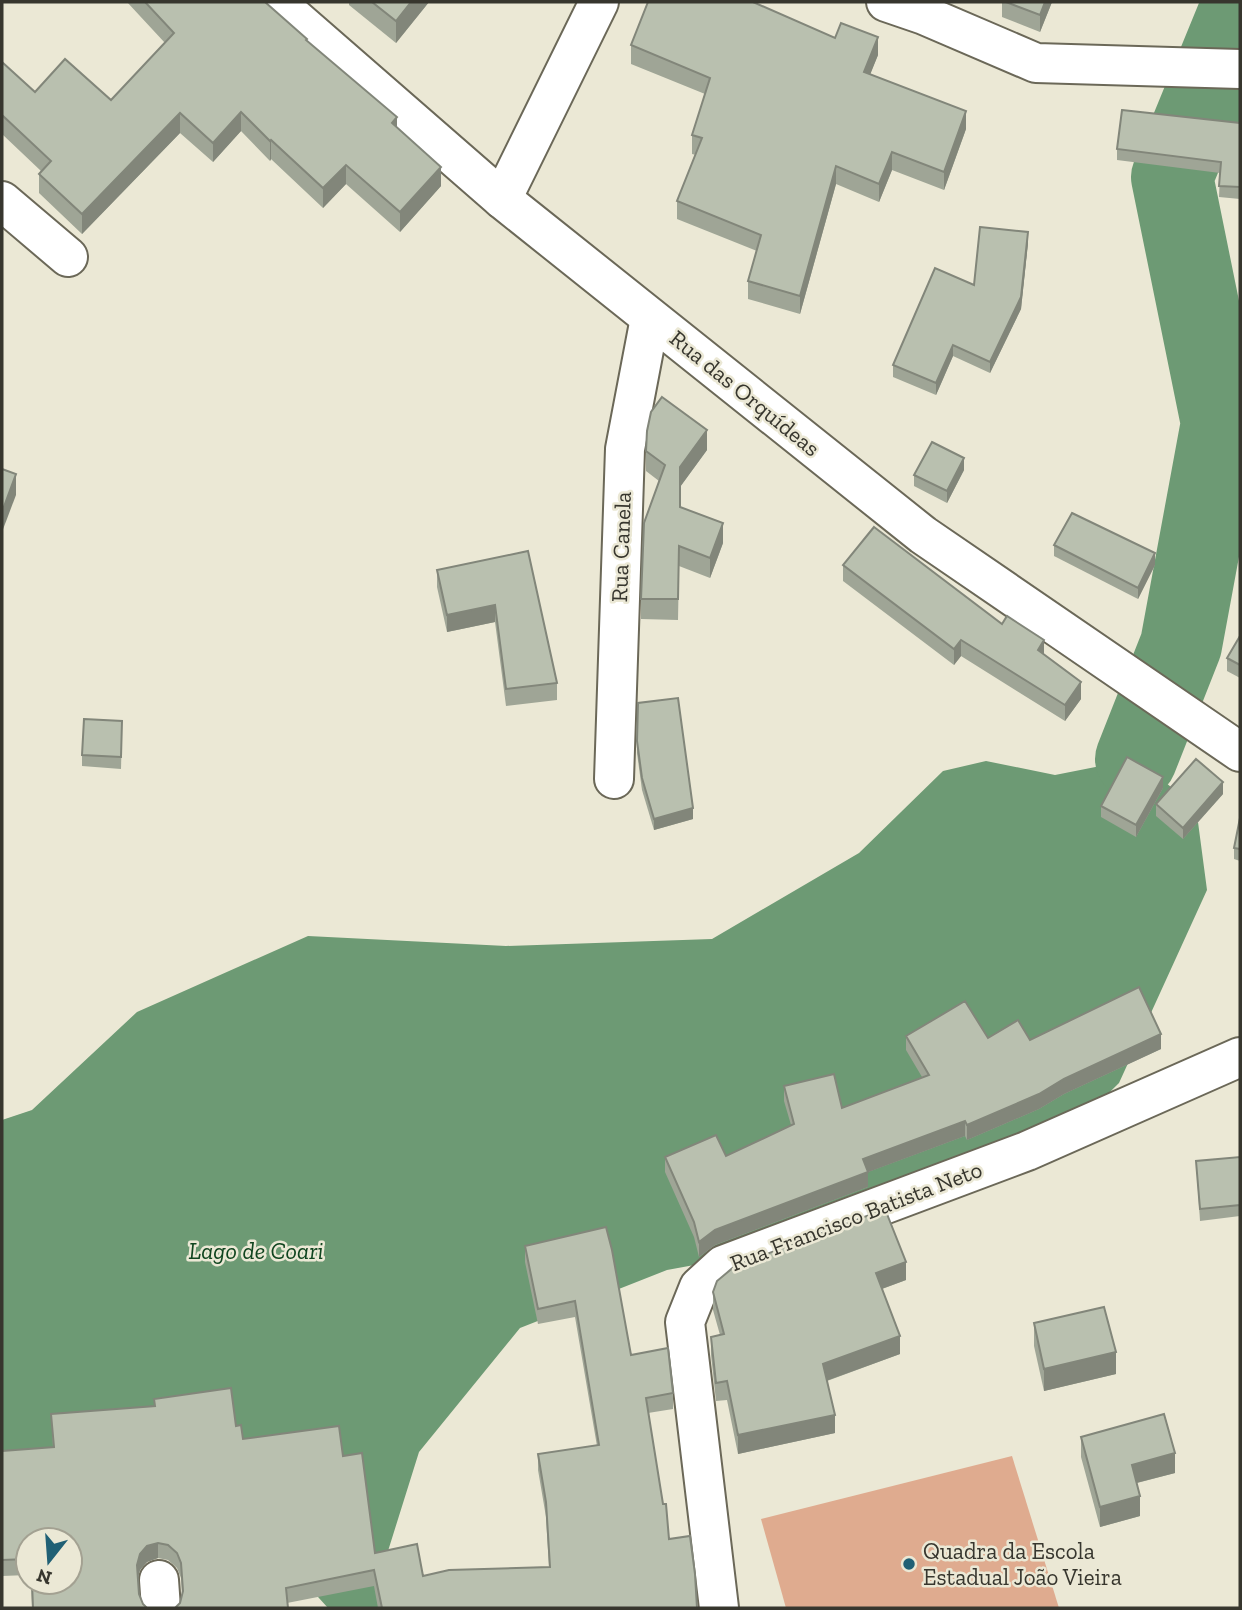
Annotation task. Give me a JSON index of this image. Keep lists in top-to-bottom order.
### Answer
{
  "streets": {
    "street": ["Rua das Orquídeas", "Rua Canela", "Rua Francisco Batista Neto"]
  },
  "crossings": [
    ["Rua das Orquídeas", "Rua Canela"]
  ],
  "water": ["Lago de Coari"],
  "places": ["Quadra da Escola Estadual João Vieira"],
  "north": "bottom"
}
